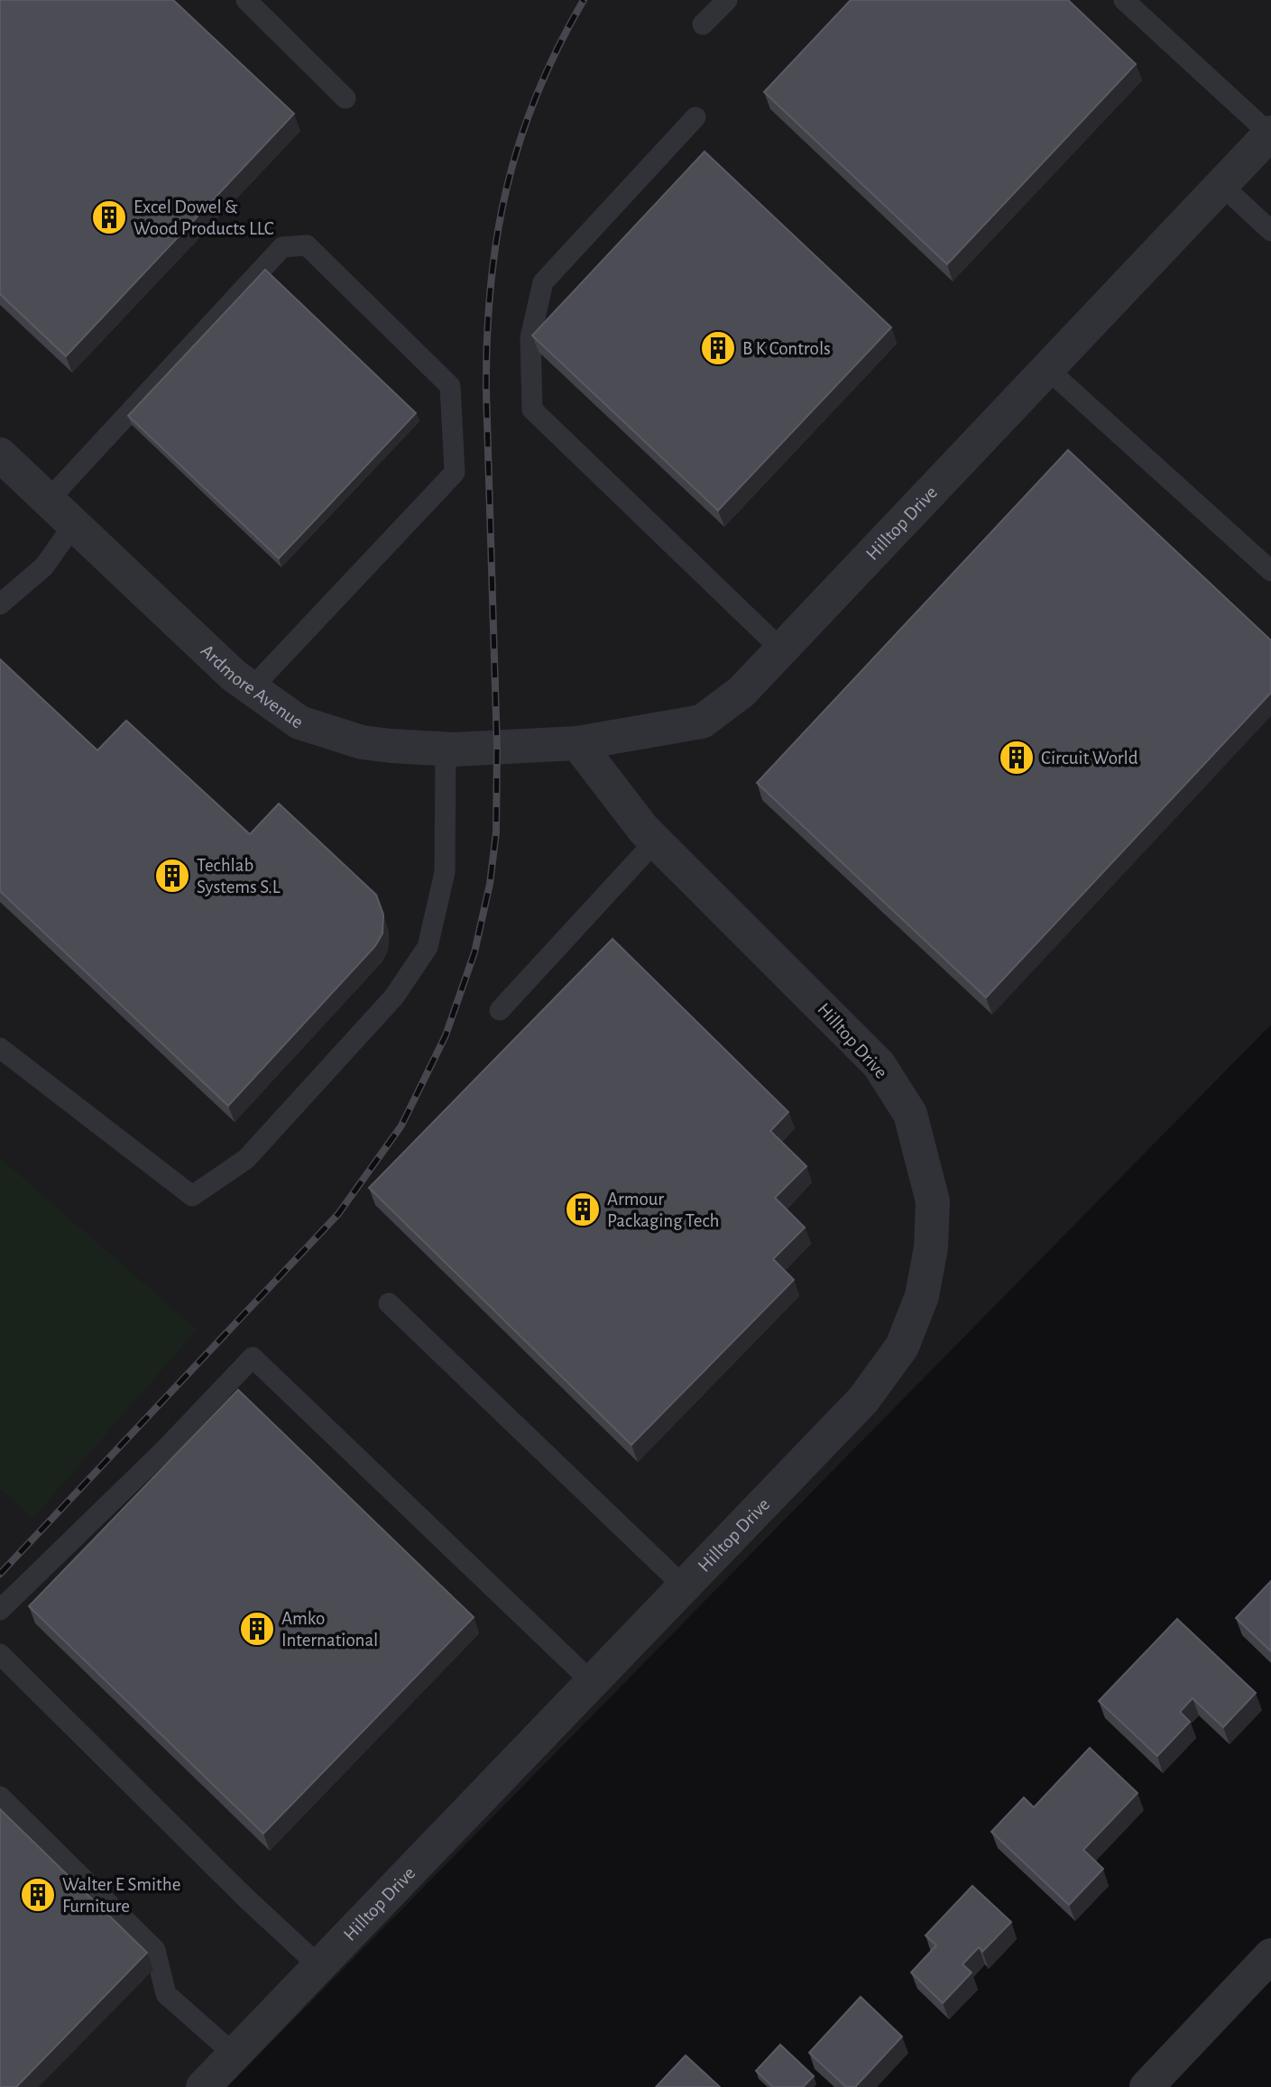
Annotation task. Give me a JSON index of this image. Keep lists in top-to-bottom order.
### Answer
{
  "streets": {
    "street": ["Hilltop Drive", "Ardmore Avenue"]
  },
  "crossings": [
    ["Hilltop Drive", "Ardmore Avenue"]
  ],
  "places": {
    "building": [
      "Excel Dowel & Wood Products LLC",
      "B K Controls",
      "Circuit World",
      "Techlab Systems S.L",
      "Armour Packaging Tech",
      "Amko International",
      "Walter E Smithe Furniture"
    ]
  }
}
